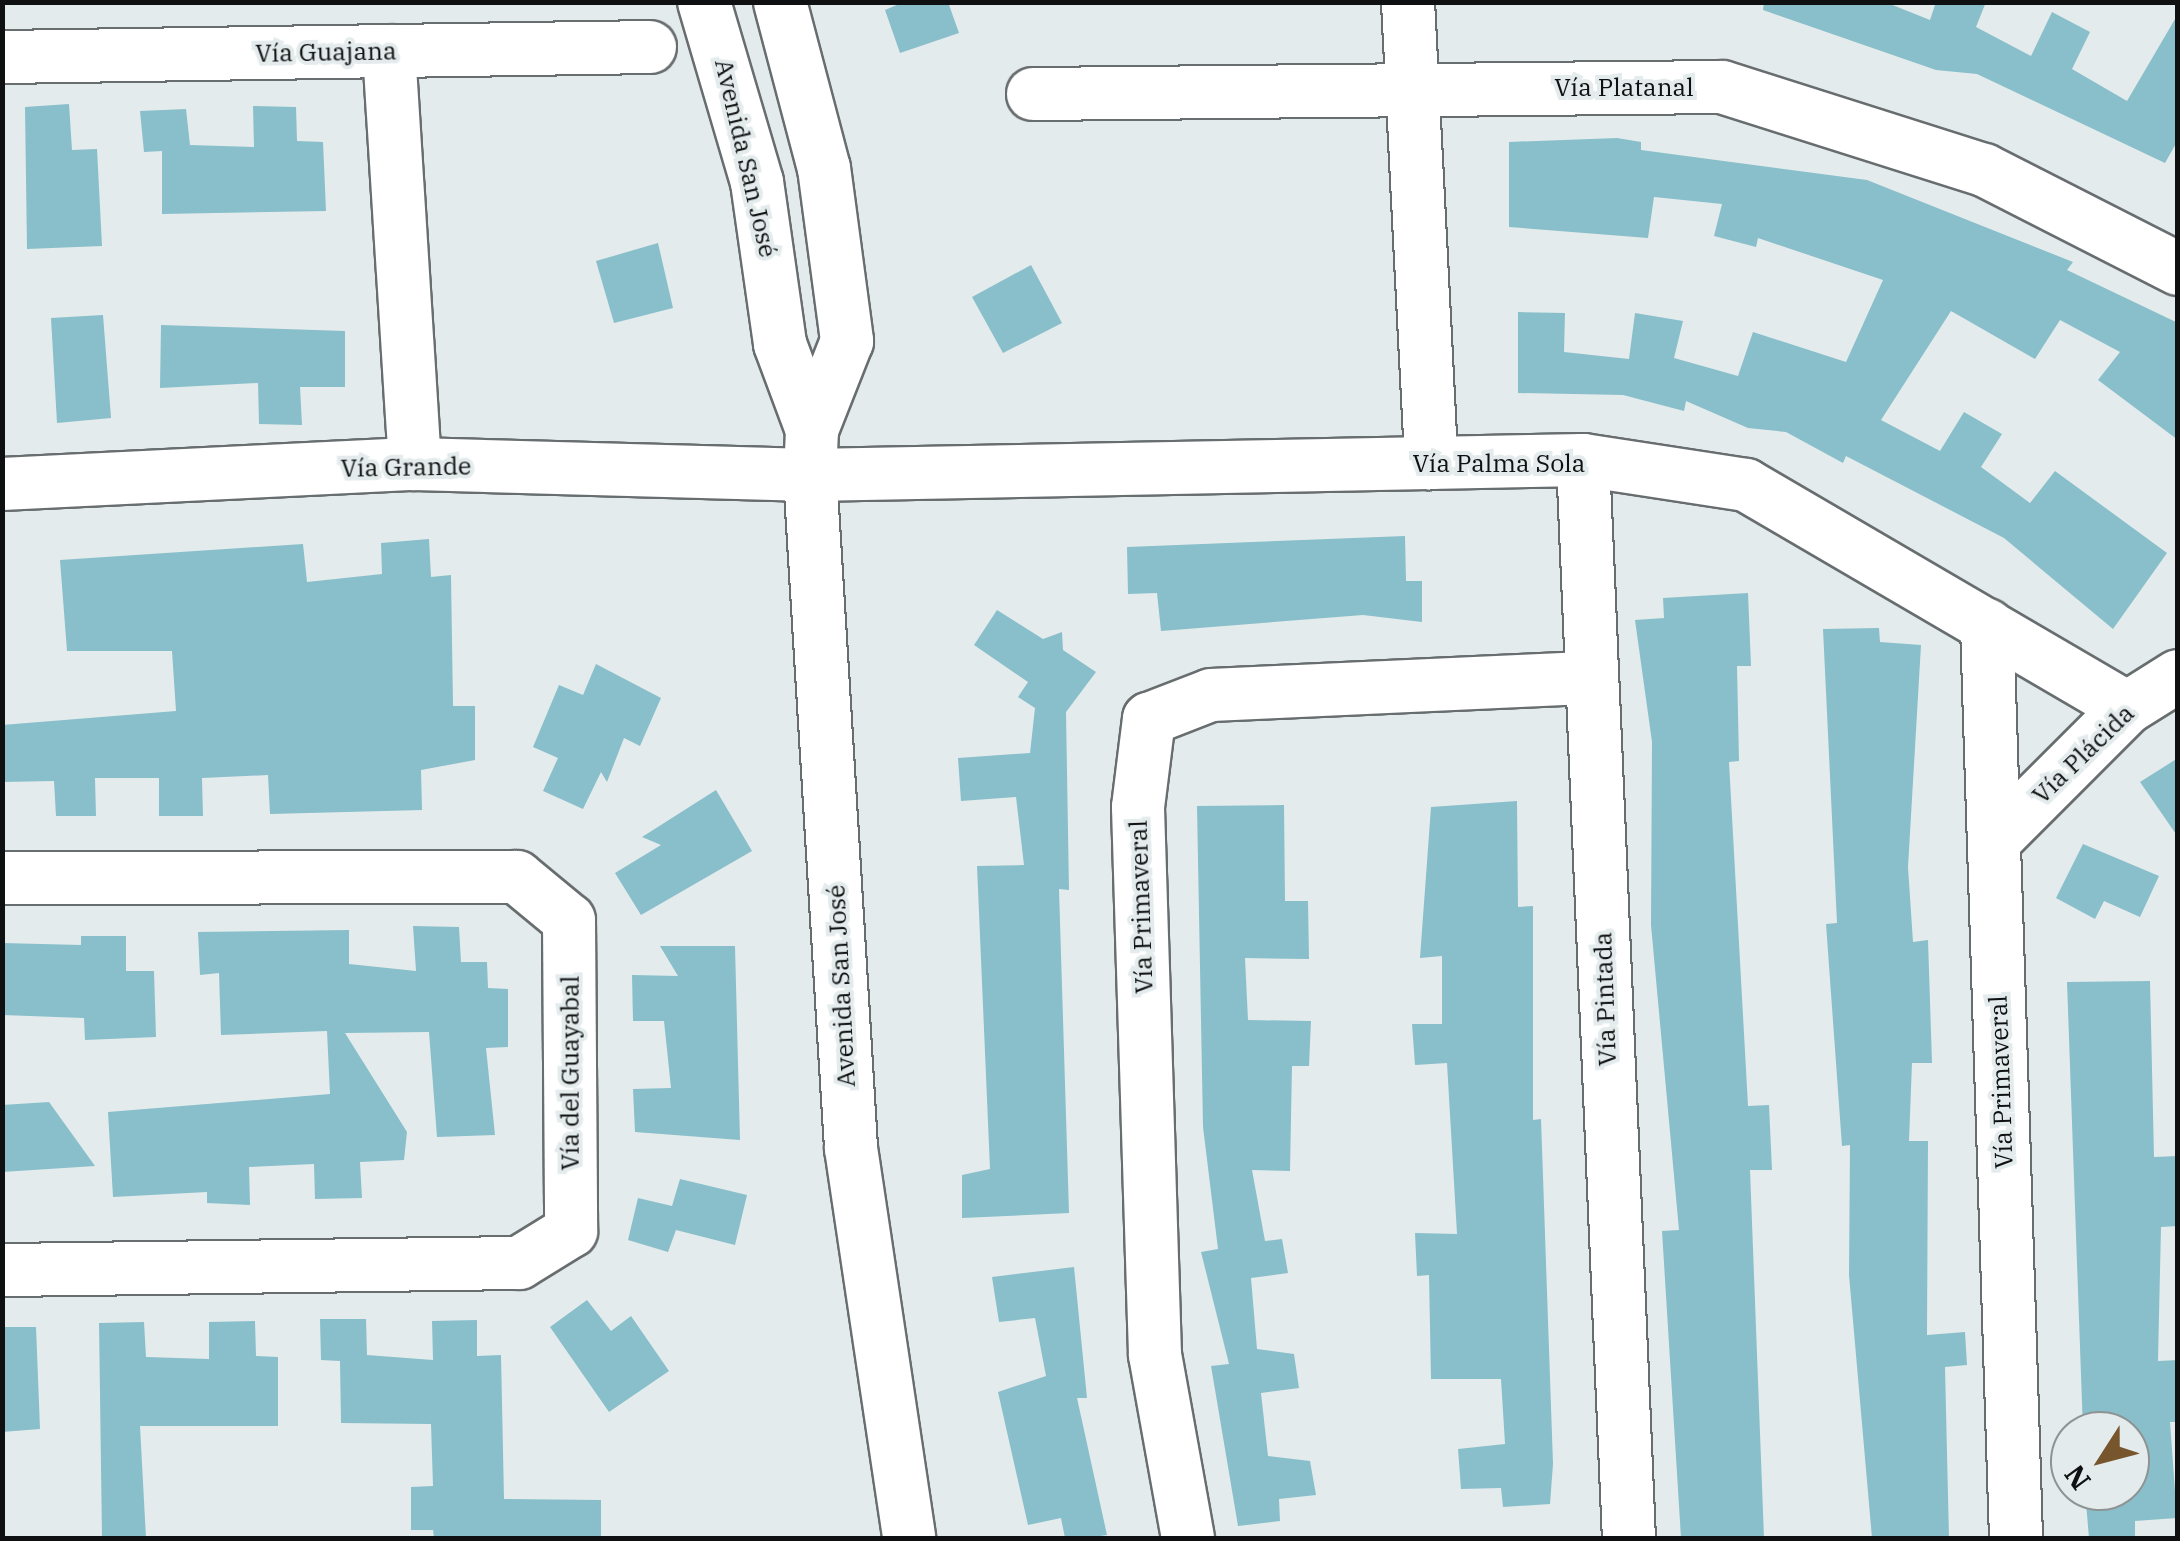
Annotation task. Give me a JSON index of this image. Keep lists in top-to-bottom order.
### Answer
{
  "streets": {
    "street": [
      "Vía Guajana",
      "Vía Platanal",
      "Avenida San José",
      "Vía Palma Sola",
      "Vía Grande",
      "Vía Plácida",
      "Vía Primaveral",
      "Vía Pintada",
      "Vía del Guayabal"
    ]
  },
  "crossings": [
    ["Avenida San José", "Vía Palma Sola"],
    ["Avenida San José", "Vía Grande"],
    ["Vía Palma Sola", "Vía Grande"],
    ["Vía Palma Sola", "Vía Plácida"],
    ["Vía Palma Sola", "Vía Primaveral"],
    ["Vía Palma Sola", "Vía Pintada"],
    ["Vía Plácida", "Vía Primaveral"],
    ["Vía Primaveral", "Vía Pintada"]
  ],
  "north": "bottom left"
}
